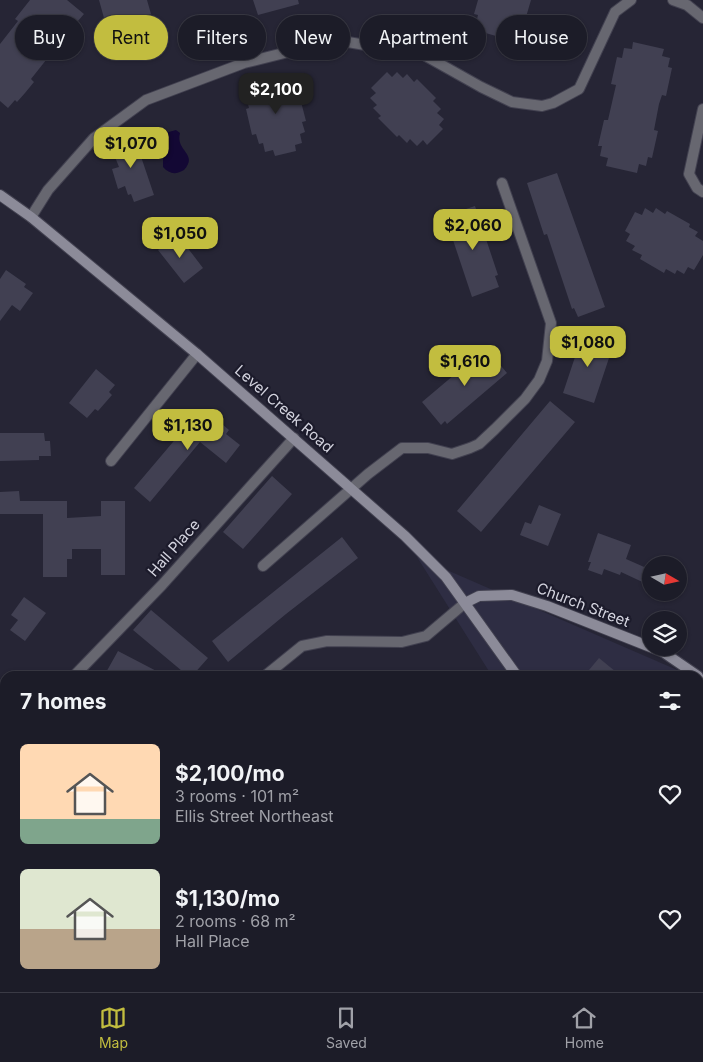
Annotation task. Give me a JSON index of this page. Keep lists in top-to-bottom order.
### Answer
{
  "streets": {
    "street": ["Level Creek Road", "Hall Place", "Church Street"]
  },
  "crossings": [
    ["Level Creek Road", "Hall Place"],
    ["Level Creek Road", "Church Street"]
  ],
  "north": "right",
  "page": {
    "chip": [
      "Buy",
      "Rent",
      "Filters",
      "New",
      "Apartment",
      "House"
    ],
    "price": [
      "$2,100",
      "$1,070",
      "$2,060",
      "$1,050",
      "$1,080",
      "$1,610",
      "$1,130"
    ],
    "heading": "7 homes",
    "list": [
      {
        "name": "$2,100/mo",
        "note": "3 rooms · 101 m² · Ellis Street Northeast"
      },
      {
        "name": "$1,130/mo",
        "note": "2 rooms · 68 m² · Hall Place"
      }
    ],
    "tabs": ["Map", "Saved", "Home"]
  }
}
